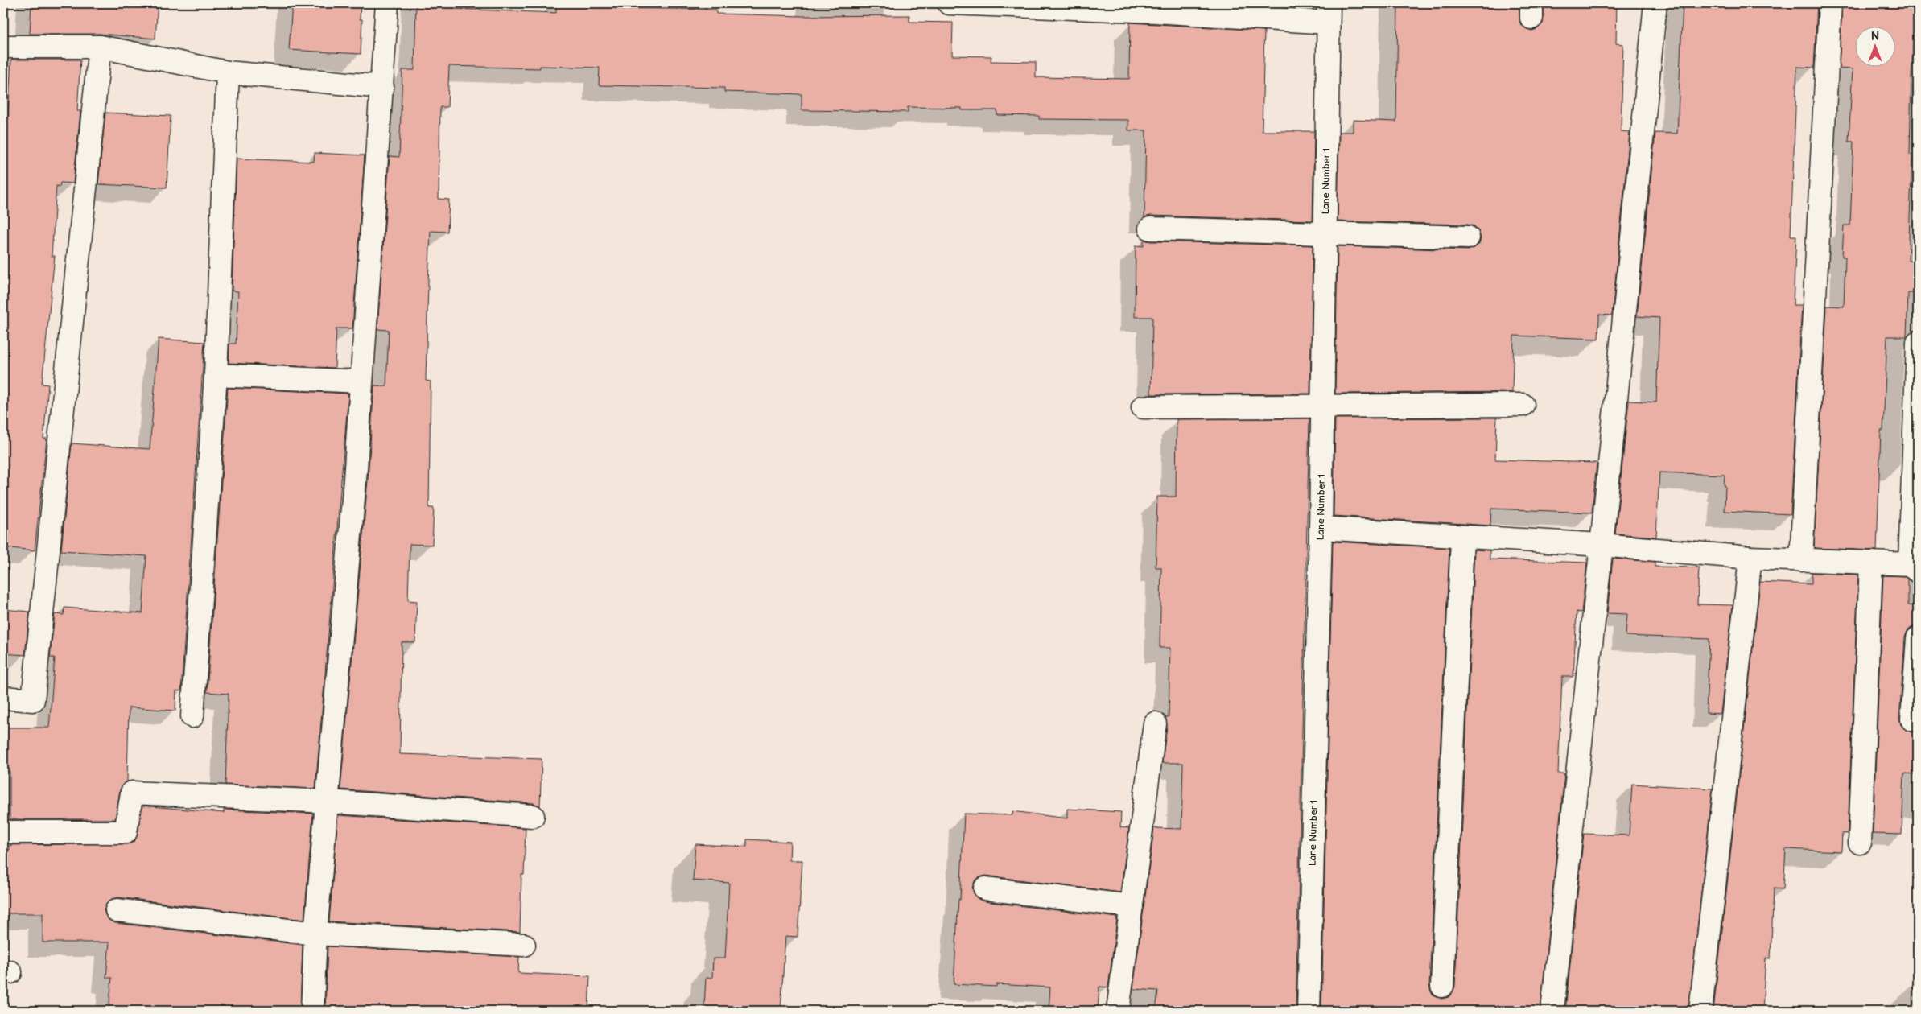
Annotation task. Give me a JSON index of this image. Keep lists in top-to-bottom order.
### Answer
{
  "streets": {
    "street": ["Lane Number 1"]
  },
  "north": "top"
}
